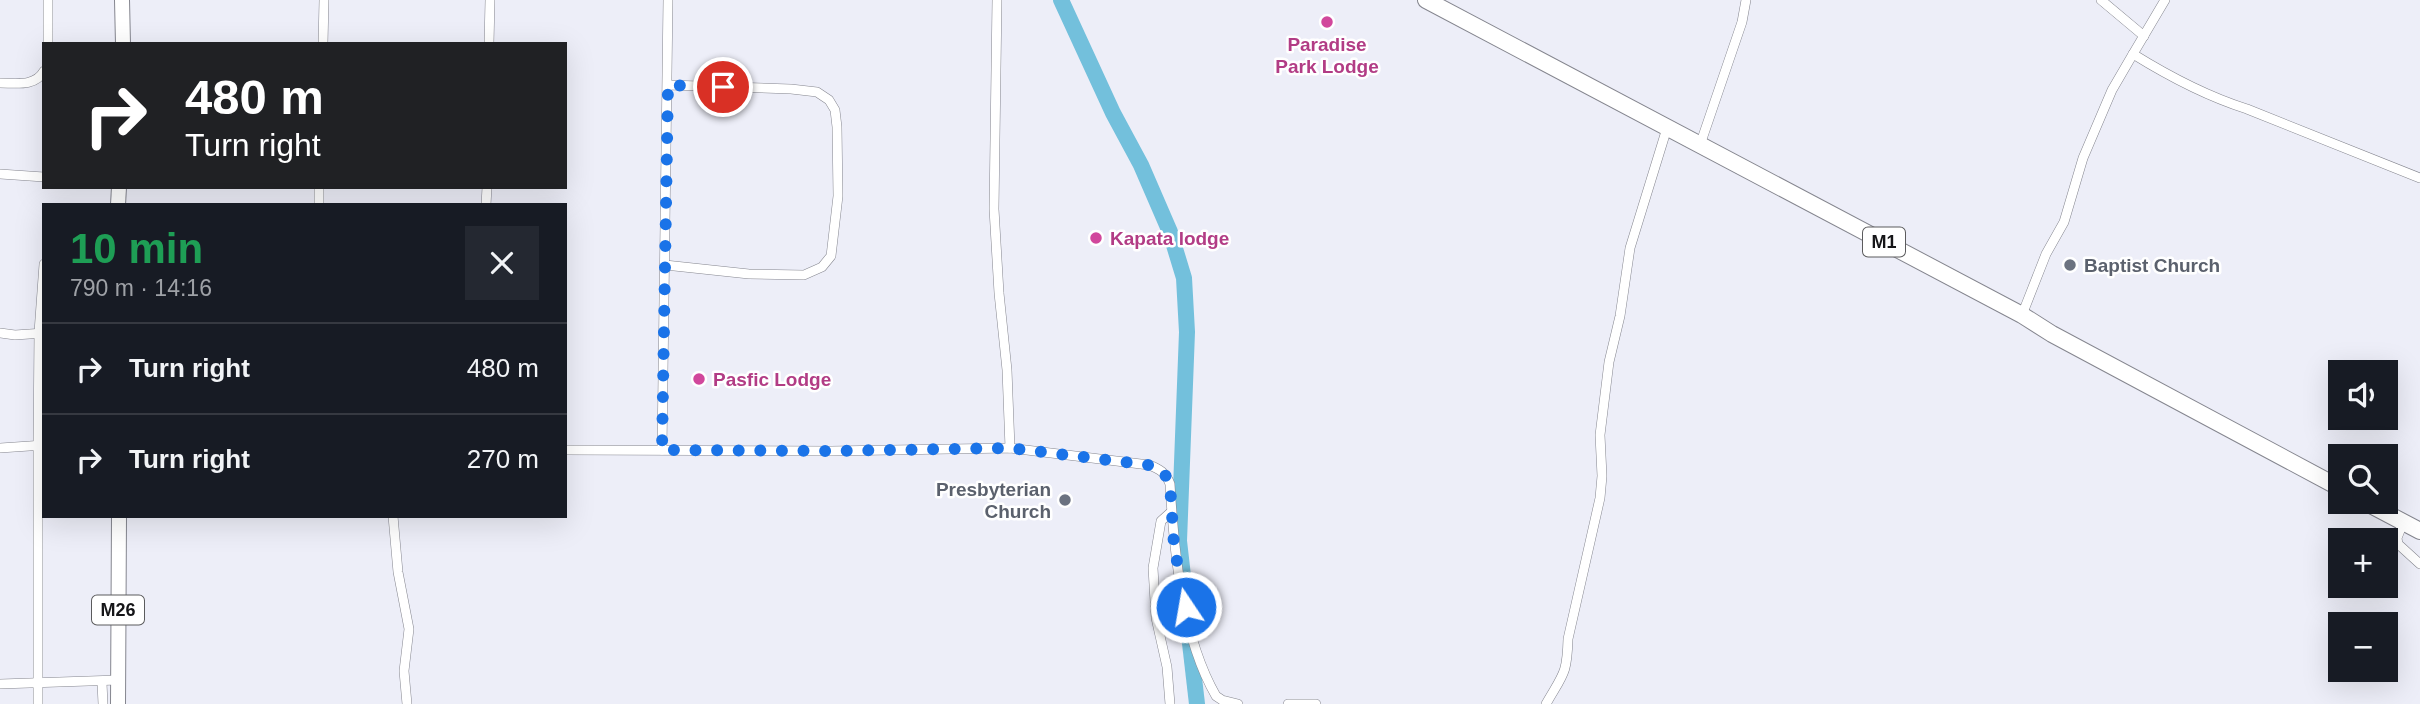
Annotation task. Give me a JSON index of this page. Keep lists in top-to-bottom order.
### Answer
{
  "streets": {
    "highway": ["M1"],
    "main road": ["M26"]
  },
  "places": [
    "Paradise Park Lodge",
    "Kapata lodge",
    "Baptist Church",
    "Pasfic Lodge",
    "Presbyterian Church"
  ],
  "page": {
    "turn": ["480 m", "Turn right"],
    "heading": ["10 min", "790 m · 14:16"],
    "list": [
      {
        "name": "Turn right",
        "value": "480 m"
      },
      {
        "name": "Turn right",
        "value": "270 m"
      }
    ],
    "map_buttons": ["+", "−"]
  }
}
